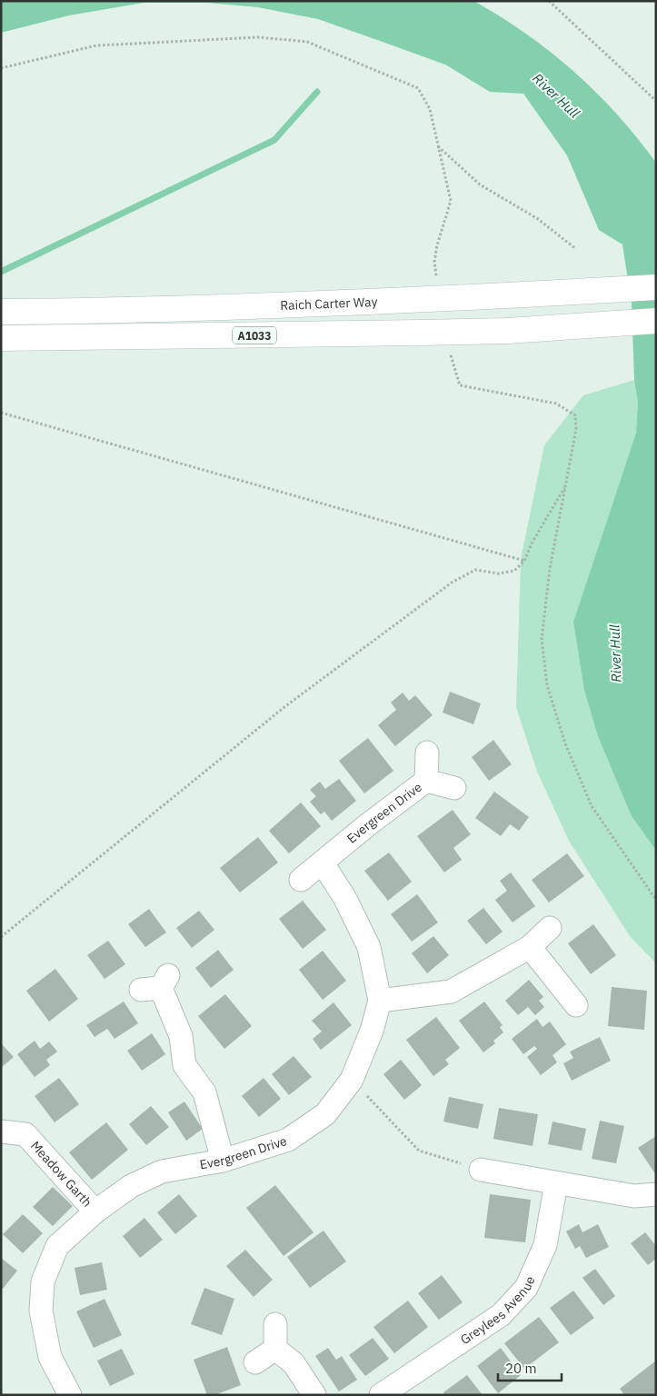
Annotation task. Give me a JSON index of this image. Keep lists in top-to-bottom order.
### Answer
{
  "streets": {
    "highway": ["Raich Carter Way", "A1033"],
    "street": ["Evergreen Drive", "Meadow Garth", "Greylees Avenue"]
  },
  "crossings": [
    ["Evergreen Drive", "Meadow Garth"]
  ],
  "water": ["River Hull"],
  "scale_bar": "20 m"
}
